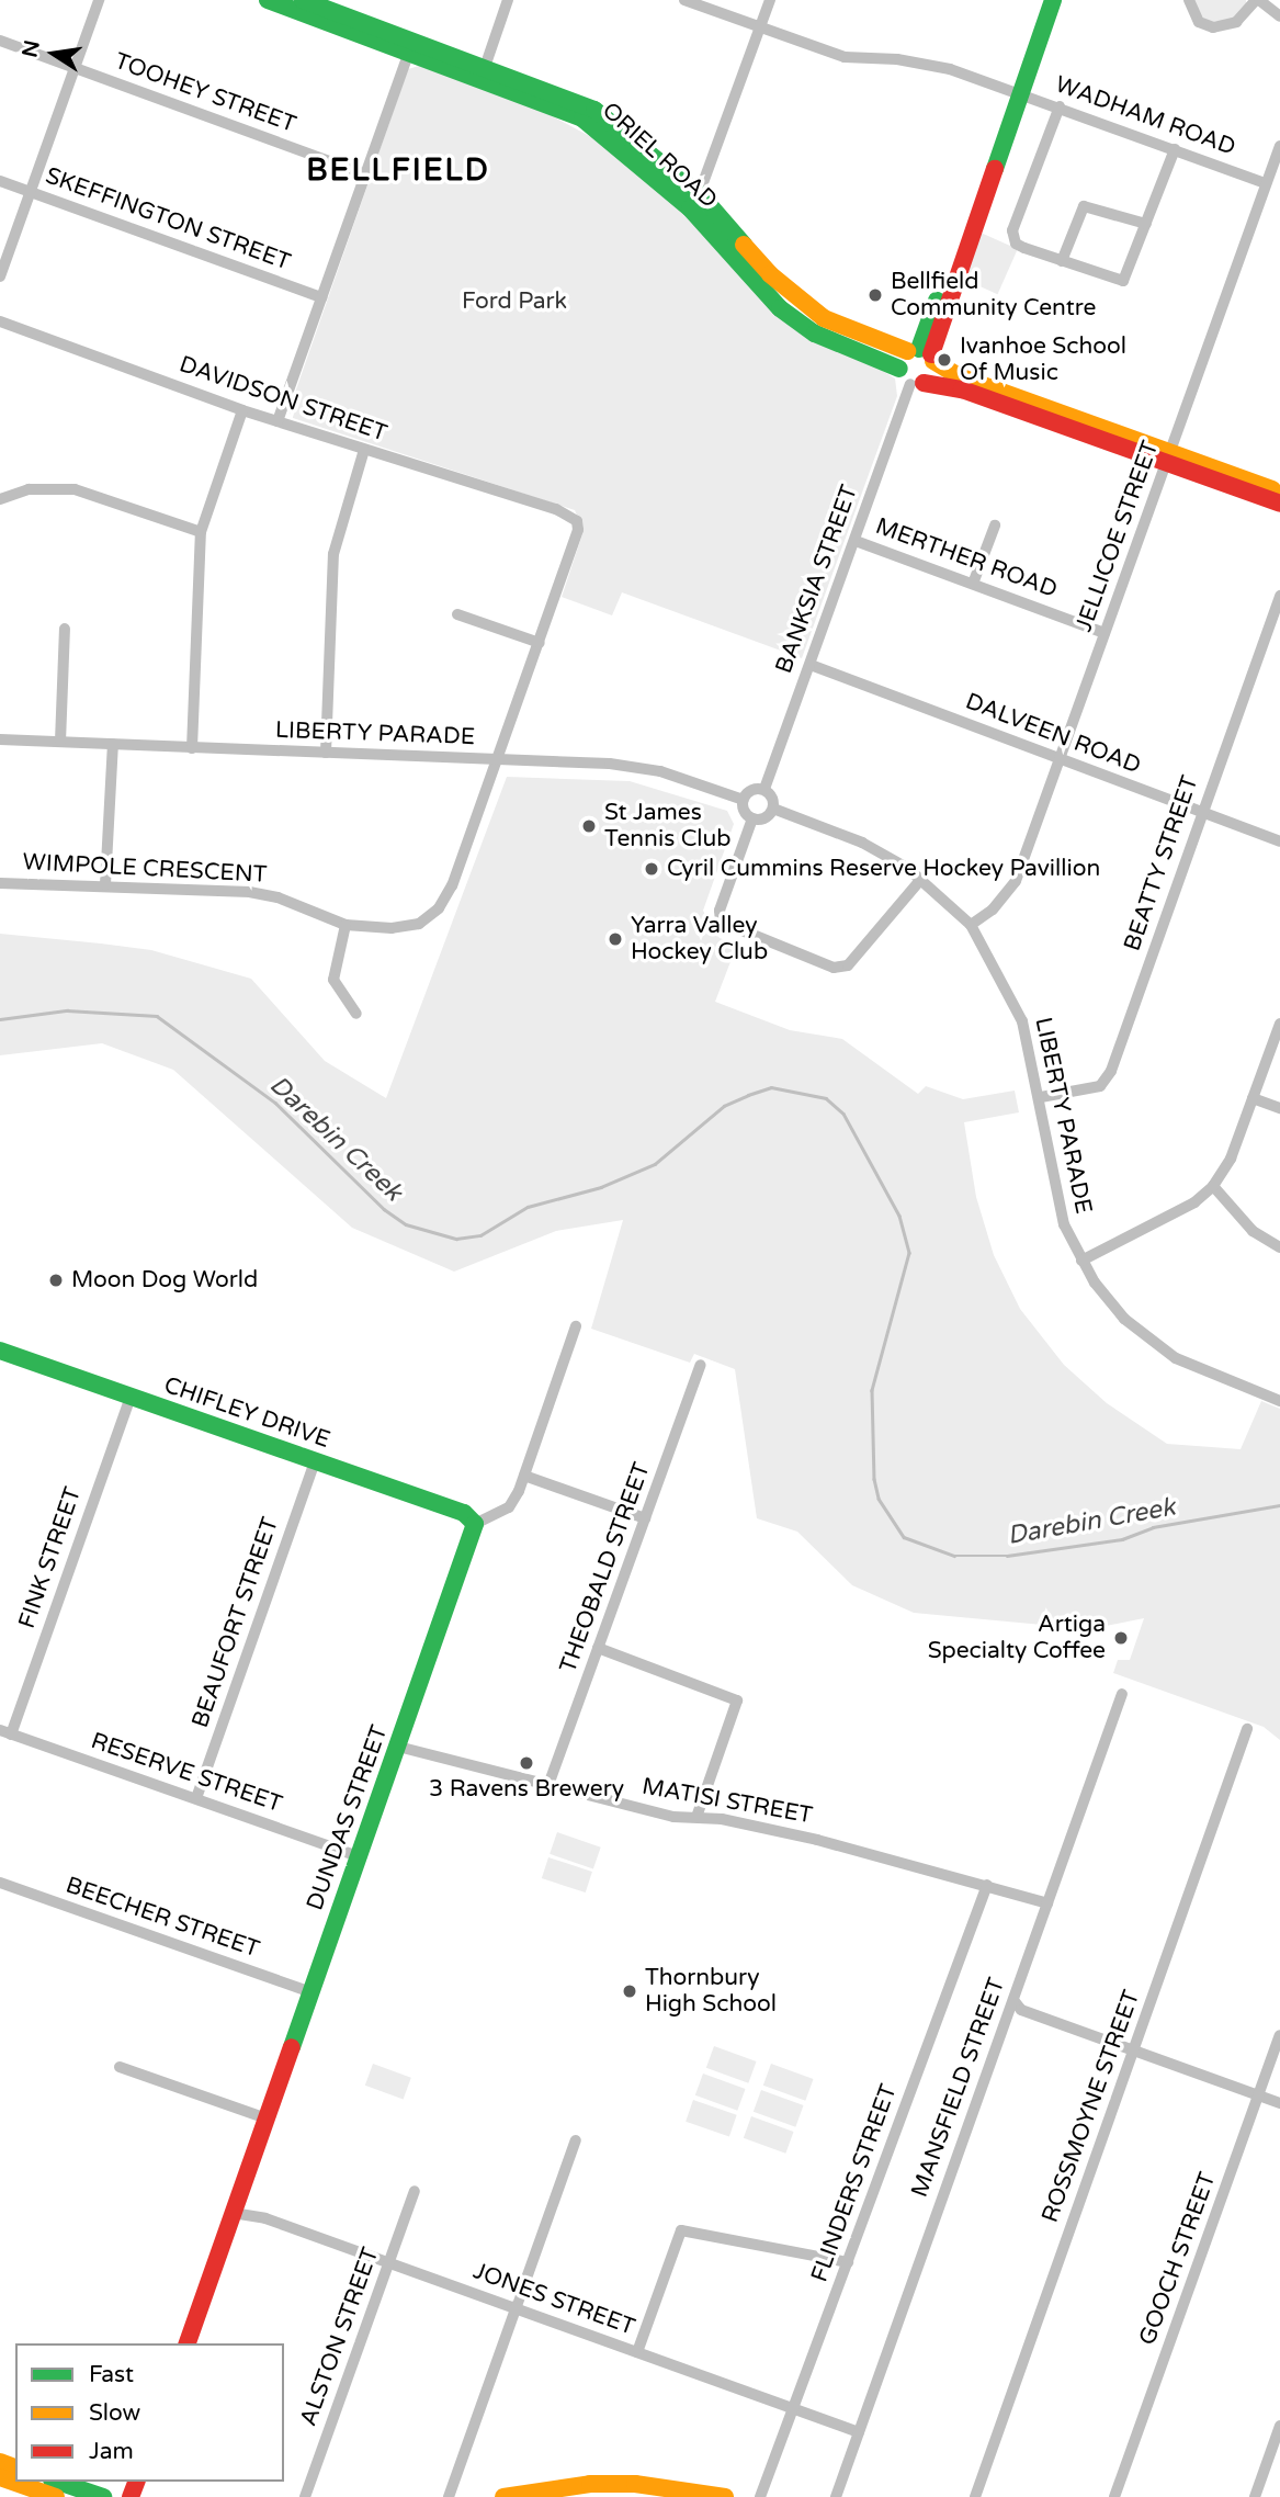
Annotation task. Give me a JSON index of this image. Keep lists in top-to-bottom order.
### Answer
{
  "streets": {
    "main road": ["ORIEL ROAD", "CHIFLEY DRIVE", "DUNDAS STREET"],
    "street": [
      "TOOHEY STREET",
      "WADHAM ROAD",
      "SKEFFINGTON STREET",
      "DAVIDSON STREET",
      "JELLICOE STREET",
      "MERTHER ROAD",
      "BANKSIA STREET",
      "LIBERTY PARADE",
      "DALVEEN ROAD",
      "BEATTY STREET",
      "WIMPOLE CRESCENT",
      "FINK STREET",
      "THEOBALD STREET",
      "BEAUFORT STREET",
      "RESERVE STREET",
      "MATISI STREET",
      "BEECHER STREET",
      "MANSFIELD STREET",
      "ROSSMOYNE STREET",
      "FLINDERS STREET",
      "GOOCH STREET",
      "JONES STREET",
      "ALSTON STREET"
    ]
  },
  "crossings": [
    ["WADHAM ROAD", "JELLICOE STREET"],
    ["ORIEL ROAD", "JELLICOE STREET"],
    ["ORIEL ROAD", "BANKSIA STREET"],
    ["DAVIDSON STREET", "WIMPOLE CRESCENT"],
    ["JELLICOE STREET", "MERTHER ROAD"],
    ["JELLICOE STREET", "LIBERTY PARADE"],
    ["JELLICOE STREET", "DALVEEN ROAD"],
    ["MERTHER ROAD", "BANKSIA STREET"],
    ["BANKSIA STREET", "LIBERTY PARADE"],
    ["BANKSIA STREET", "DALVEEN ROAD"],
    ["LIBERTY PARADE", "BEATTY STREET"],
    ["LIBERTY PARADE", "WIMPOLE CRESCENT"],
    ["DALVEEN ROAD", "BEATTY STREET"],
    ["CHIFLEY DRIVE", "FINK STREET"],
    ["CHIFLEY DRIVE", "BEAUFORT STREET"],
    ["CHIFLEY DRIVE", "DUNDAS STREET"],
    ["FINK STREET", "RESERVE STREET"],
    ["THEOBALD STREET", "MATISI STREET"],
    ["BEAUFORT STREET", "RESERVE STREET"],
    ["RESERVE STREET", "DUNDAS STREET"],
    ["MATISI STREET", "DUNDAS STREET"],
    ["MATISI STREET", "MANSFIELD STREET"],
    ["MATISI STREET", "FLINDERS STREET"],
    ["DUNDAS STREET", "BEECHER STREET"],
    ["DUNDAS STREET", "JONES STREET"],
    ["MANSFIELD STREET", "JONES STREET"],
    ["FLINDERS STREET", "JONES STREET"],
    ["JONES STREET", "ALSTON STREET"]
  ],
  "districts": ["BELLFIELD"],
  "water": ["Darebin Creek"],
  "parks": ["Ford Park"],
  "places": [
    "Bellfield Community Centre",
    "Ivanhoe School Of Music",
    "St James Tennis Club",
    "Cyril Cummins Reserve Hockey Pavillion",
    "Yarra Valley Hockey Club",
    "Moon Dog World",
    "Artiga Specialty Coffee",
    "3 Ravens Brewery",
    "Thornbury High School"
  ],
  "legend": ["Fast", "Slow", "Jam"],
  "north": "left"
}
